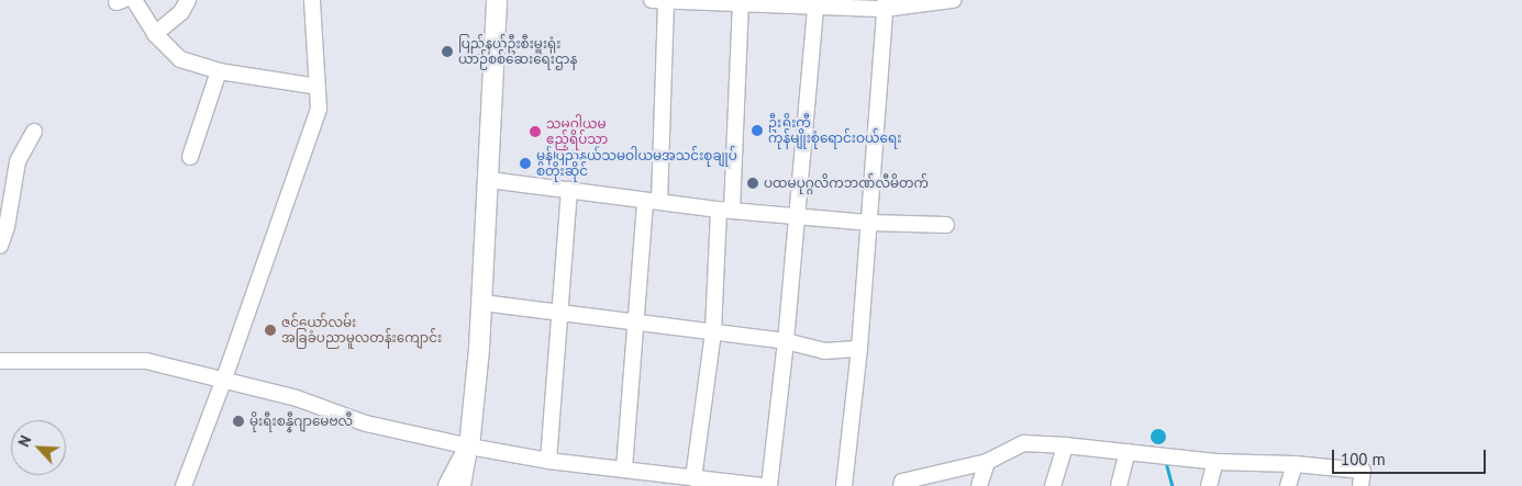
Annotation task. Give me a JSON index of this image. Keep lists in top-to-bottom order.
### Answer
{
  "places": [
    "ပြည်နယ်ဦးစီးမှူးရုံး ယာဉ်စစ်ဆေးရေးဌာန",
    "ဦးရှိုးတီ ကုန်မျိုးစုံရောင်းဝယ်ရေး",
    "သမဝါယမ ဧည့်ရိပ်သာ",
    "မွန်ပြည်နယ်သမဝါယမအသင်းစုချုပ် စတိုးဆိုင်",
    "ပထမပုဂ္ဂလိကဘဏ်လီမိတက်",
    "ဇင်ယော်လမ်း အခြခံပညာမူလတန်းကျောင်း",
    "မိုးရီးစန္နီဂျာမေဗလီ"
  ],
  "scale_bar": "100 m",
  "north": "top left"
}
